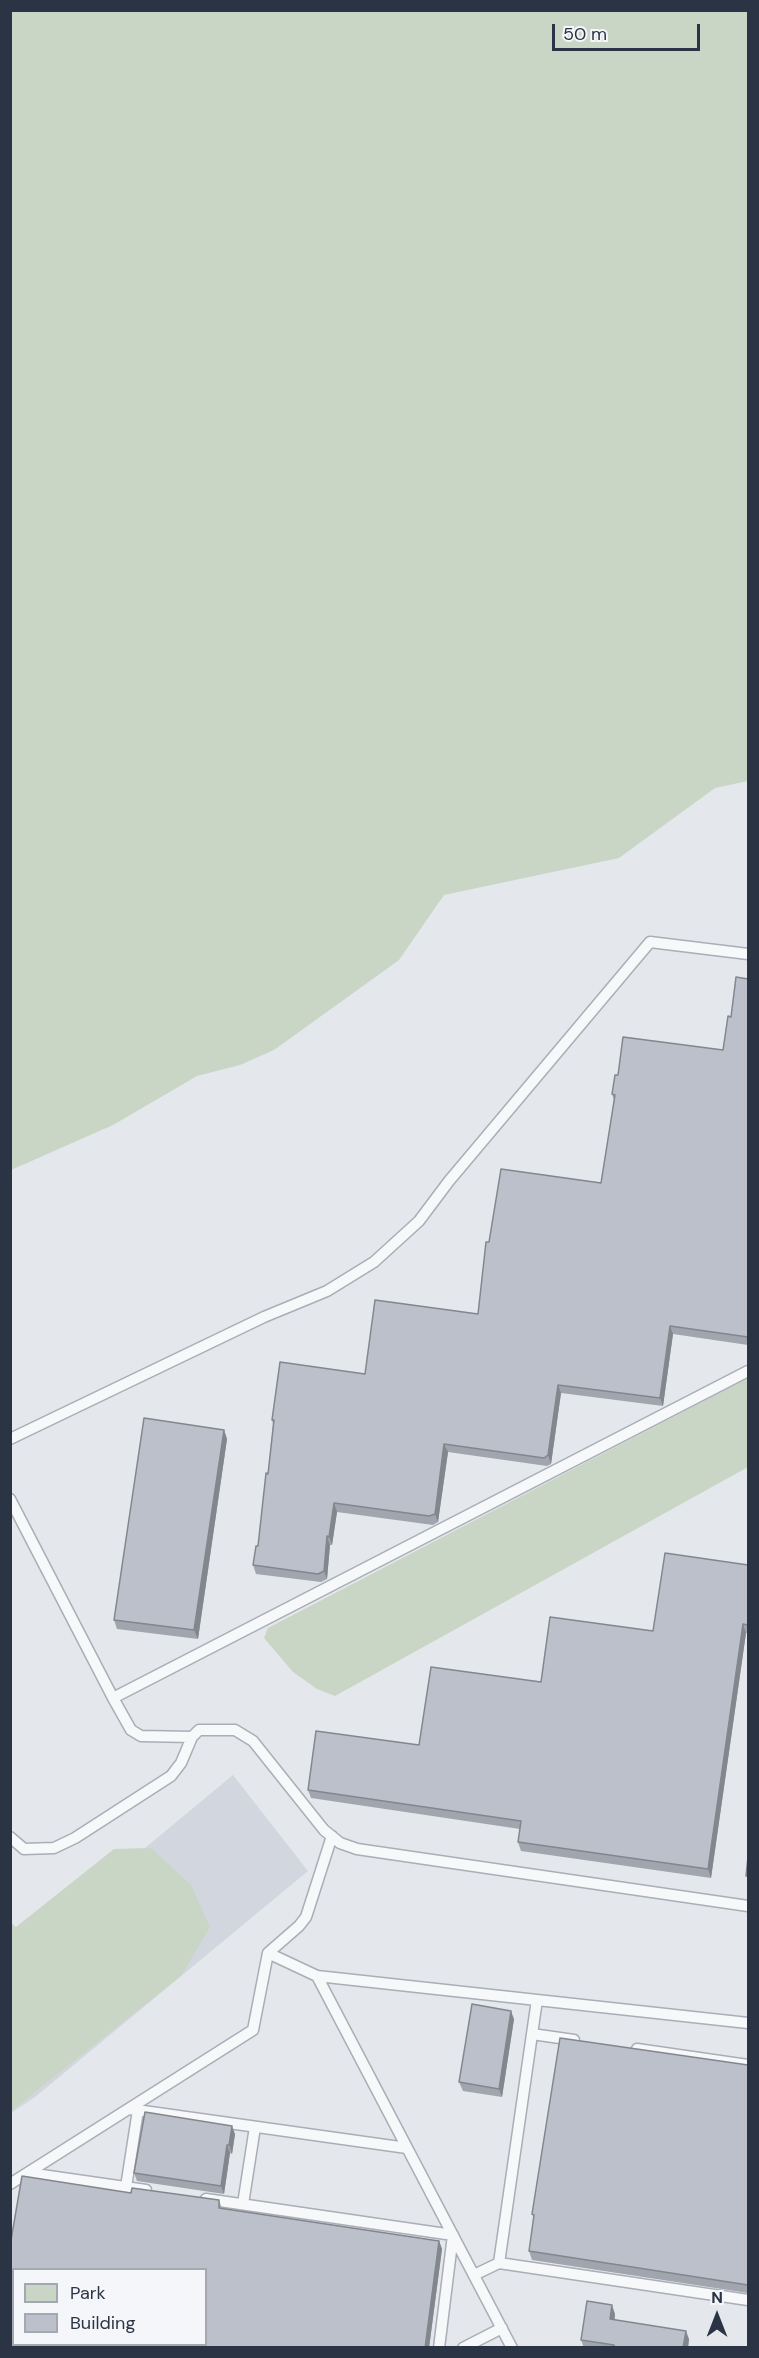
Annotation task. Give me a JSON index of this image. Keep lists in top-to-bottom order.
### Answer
{
  "legend": ["Park", "Building"],
  "scale_bar": "50 m",
  "north": "top"
}
